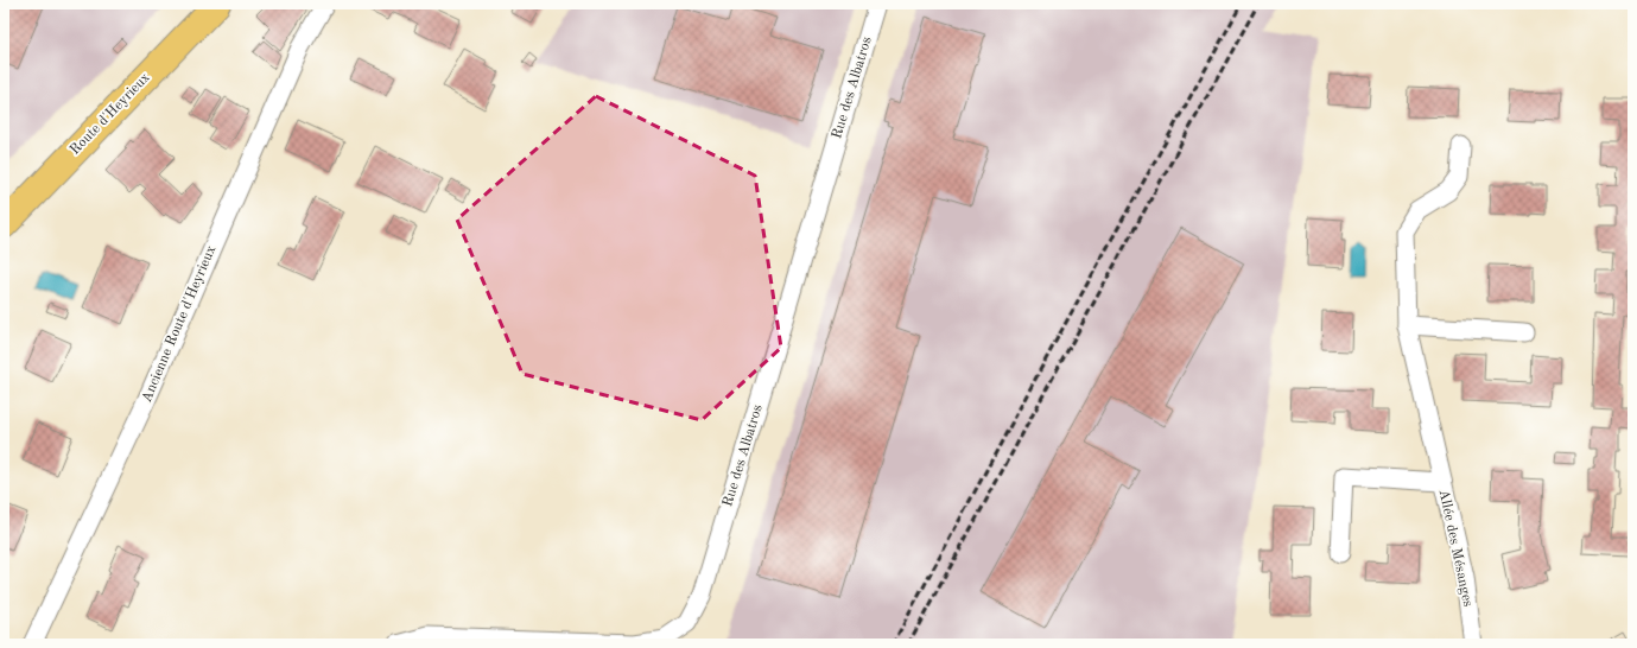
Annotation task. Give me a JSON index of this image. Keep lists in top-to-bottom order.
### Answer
{
  "streets": {
    "main road": ["Route d'Heyrieux"],
    "street": ["Rue des Albatros", "Ancienne Route d'Heyrieux", "Allée des Mésanges"]
  }
}
